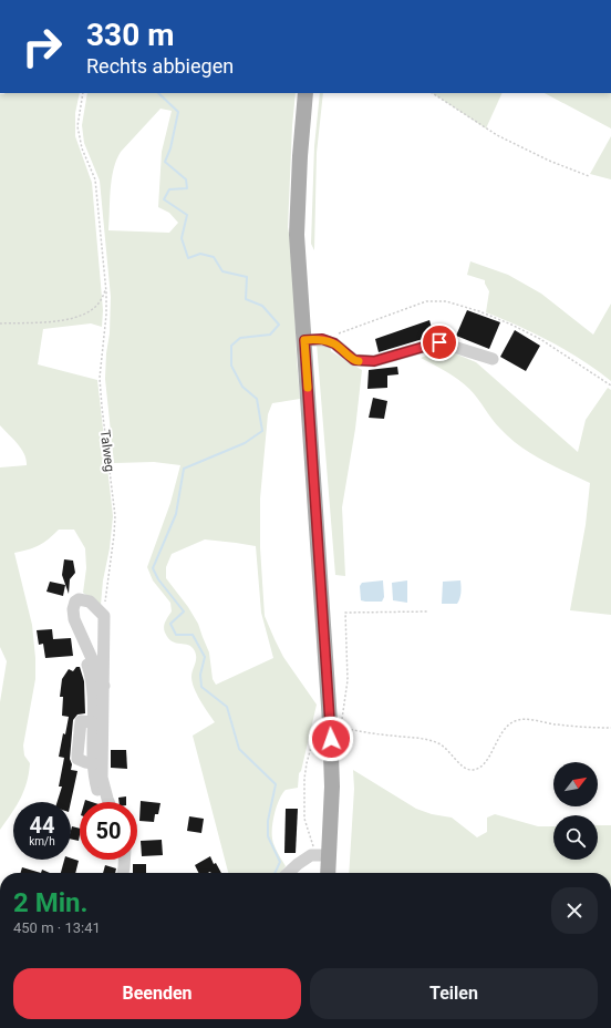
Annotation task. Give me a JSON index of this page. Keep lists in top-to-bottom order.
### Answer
{
  "streets": {
    "path": ["Talweg"]
  },
  "north": "top right",
  "page": {
    "turn": ["330 m", "Rechts abbiegen"],
    "speed": "44 km/h",
    "limit": "50",
    "heading": ["2 Min.", "450 m · 13:41"],
    "buttons": ["Beenden", "Teilen"]
  }
}
